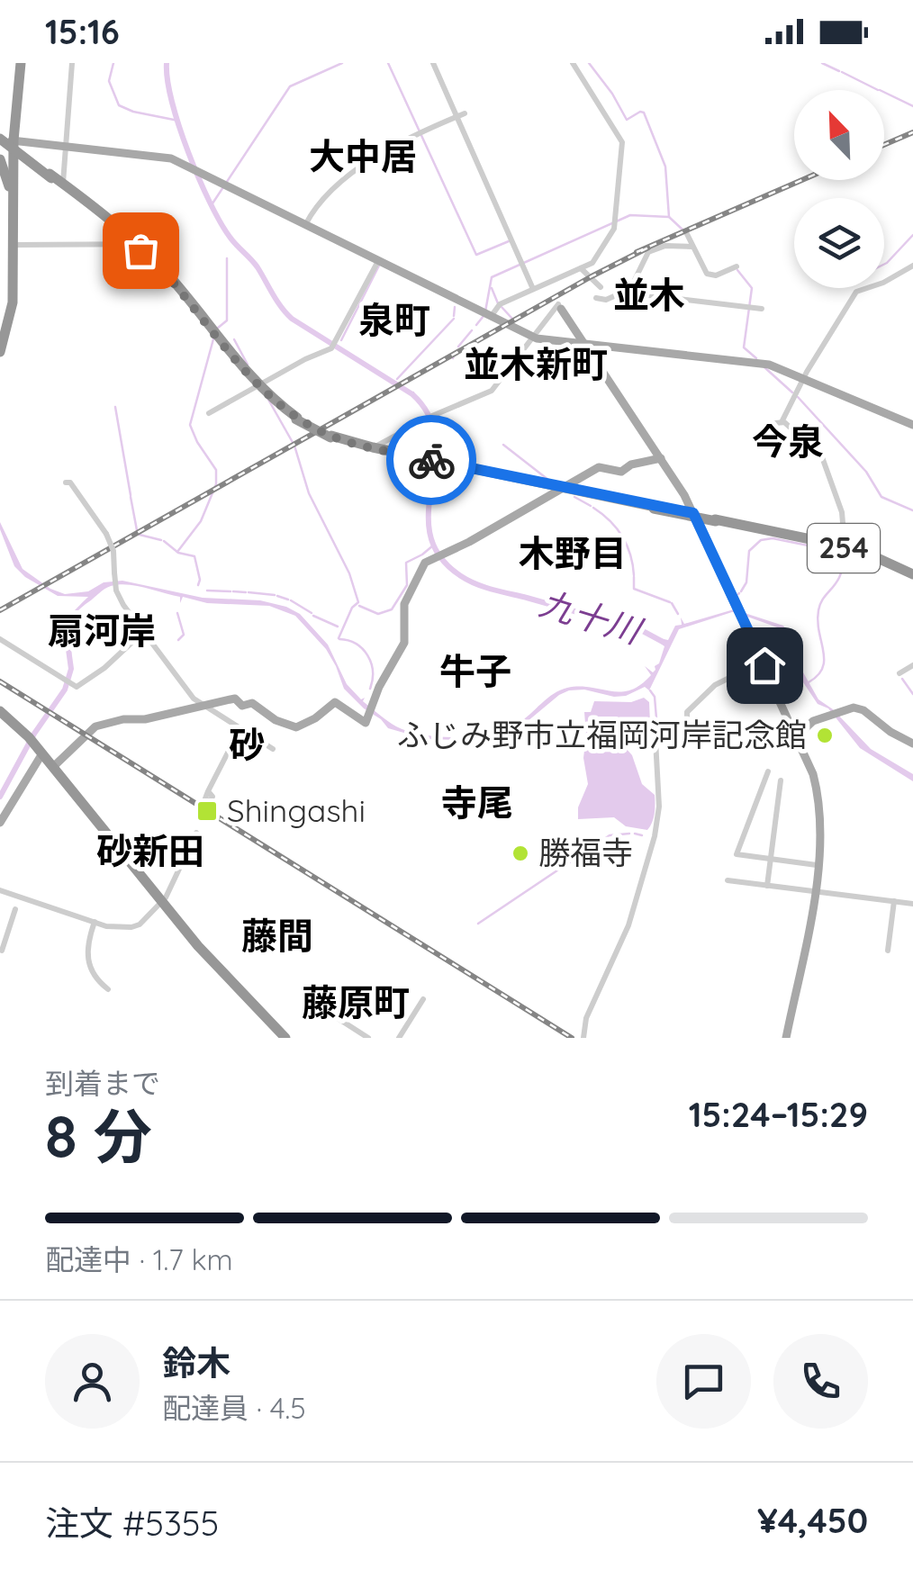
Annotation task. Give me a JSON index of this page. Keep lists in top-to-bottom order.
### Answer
{
  "streets": {
    "highway": ["254"]
  },
  "districts": [
    "大中居",
    "並木",
    "泉町",
    "並木新町",
    "今泉",
    "木野目",
    "扇河岸",
    "牛子",
    "砂",
    "寺尾",
    "砂新田",
    "藤間",
    "藤原町"
  ],
  "water": ["九十川"],
  "places": {
    "other": ["ふじみ野市立福岡河岸記念館", "勝福寺"],
    "transit": ["Shingashi"]
  },
  "north": "top left",
  "page": {
    "status": "15:16",
    "heading": ["8 分", "到着まで", "15:24–15:29"],
    "panel": [
      "鈴木",
      "配達員 · 4.5",
      "注文 #5355",
      "¥4,450"
    ],
    "bar": "配達中 · 1.7 km"
  }
}
